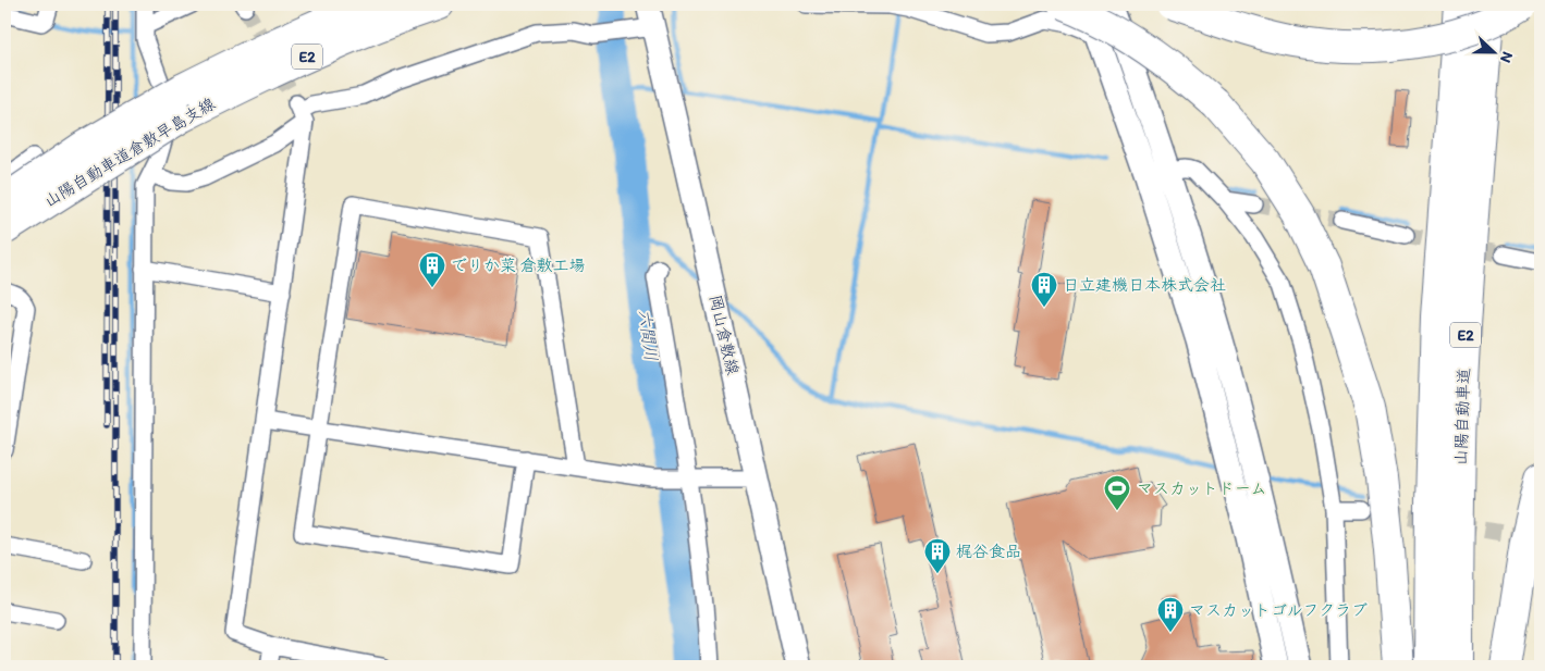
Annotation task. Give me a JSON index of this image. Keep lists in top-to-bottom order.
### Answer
{
  "streets": {
    "highway": ["E2", "山陽自動車道倉敷早島支線", "山陽自動車道"],
    "street": ["岡山倉敷線"]
  },
  "water": ["六間川"],
  "places": {
    "building": [
      "でりか菜 倉敷工場",
      "日立建機日本株式会社",
      "梶谷食品",
      "マスカットゴルフクラブ"
    ],
    "sports": ["マスカットドーム"]
  },
  "north": "right"
}
